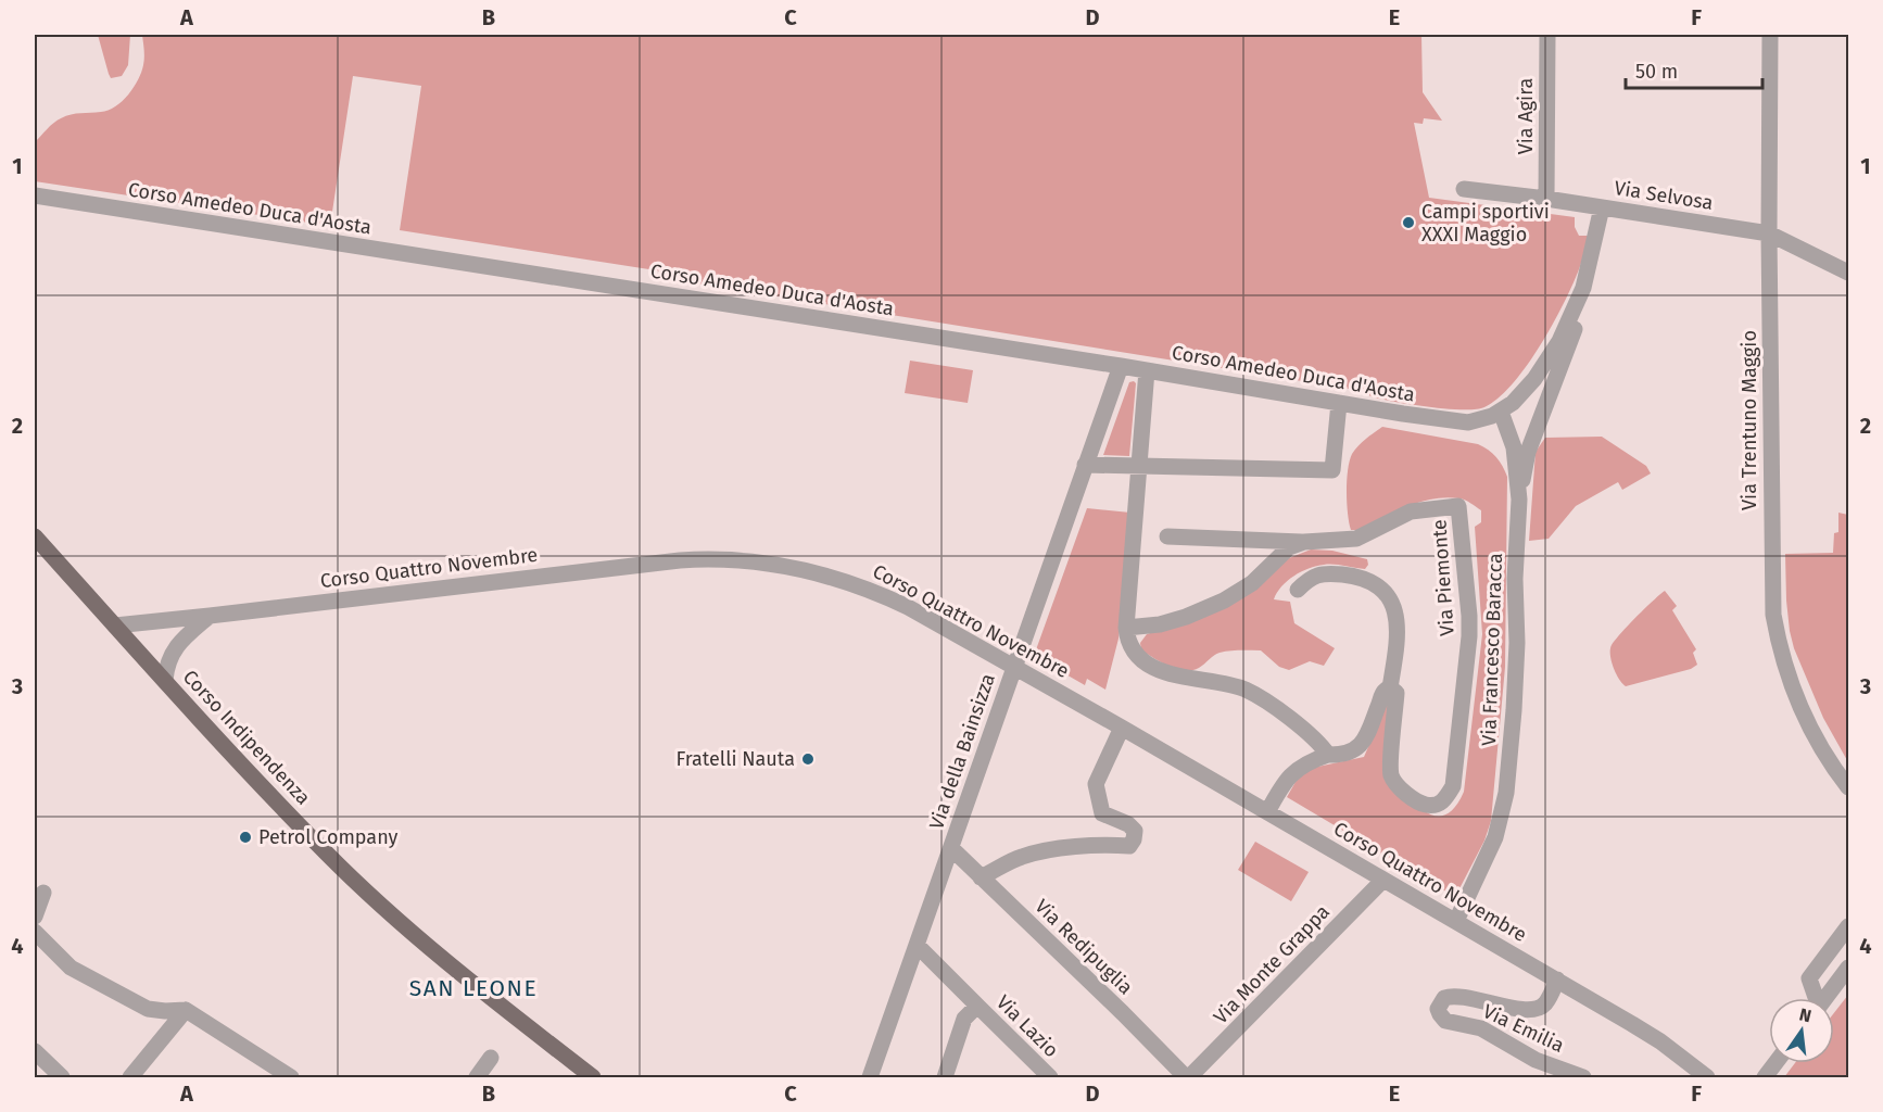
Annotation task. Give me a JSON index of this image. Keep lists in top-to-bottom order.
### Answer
{
  "streets": {
    "main road": ["Corso Indipendenza"],
    "street": [
      "Via Agira",
      "Via Selvosa",
      "Corso Amedeo Duca d'Aosta",
      "Via Trentuno Maggio",
      "Corso Quattro Novembre",
      "Via Piemonte",
      "Via Francesco Baracca",
      "Via della Bainsizza",
      "Via Redipuglia",
      "Via Monte Grappa",
      "Via Lazio",
      "Via Emilia"
    ]
  },
  "crossings": [
    ["Via Agira", "Via Selvosa"],
    ["Via Selvosa", "Via Trentuno Maggio"],
    ["Corso Amedeo Duca d'Aosta", "Via Francesco Baracca"],
    ["Corso Amedeo Duca d'Aosta", "Via della Bainsizza"],
    ["Corso Quattro Novembre", "Via Francesco Baracca"],
    ["Corso Quattro Novembre", "Corso Indipendenza"],
    ["Corso Quattro Novembre", "Via della Bainsizza"],
    ["Corso Quattro Novembre", "Via Monte Grappa"],
    ["Corso Quattro Novembre", "Via Emilia"],
    ["Via della Bainsizza", "Via Redipuglia"],
    ["Via Redipuglia", "Via Monte Grappa"]
  ],
  "districts": ["SAN LEONE"],
  "places": ["Campi sportivi XXXI Maggio", "Fratelli Nauta", "Petrol Company"],
  "scale_bar": "50 m",
  "north": "top",
  "grid": {
    "columns": [
      "A",
      "B",
      "C",
      "D",
      "E",
      "F"
    ],
    "rows": [
      "1",
      "2",
      "3",
      "4"
    ]
  }
}
